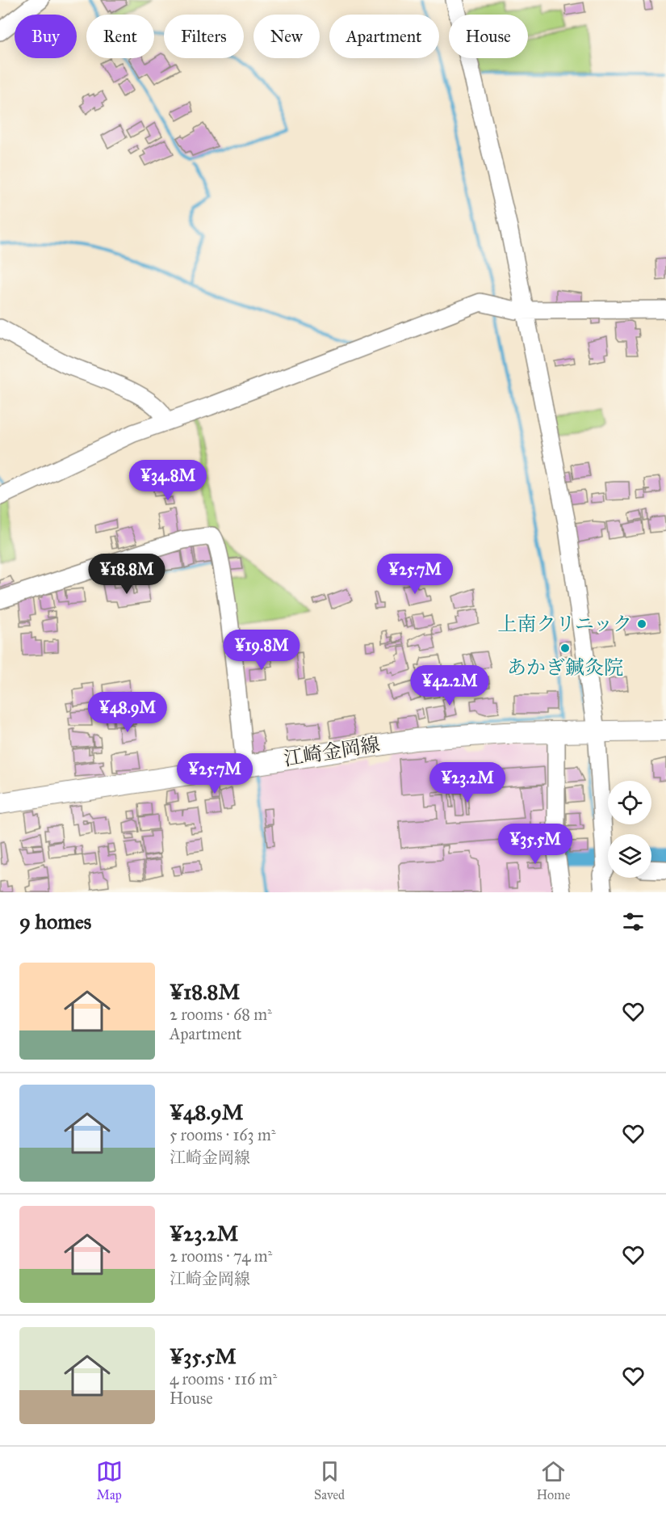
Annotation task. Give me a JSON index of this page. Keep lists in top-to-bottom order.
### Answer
{
  "streets": {
    "main road": ["江崎金岡線"]
  },
  "places": ["上南クリニック", "あかぎ鍼灸院"],
  "page": {
    "chip": [
      "Buy",
      "Rent",
      "Filters",
      "New",
      "Apartment",
      "House"
    ],
    "price": [
      "¥34.8M",
      "¥18.8M",
      "¥25.7M",
      "¥19.8M",
      "¥42.2M",
      "¥48.9M",
      "¥25.7M",
      "¥23.2M",
      "¥35.5M"
    ],
    "heading": "9 homes",
    "list": [
      {
        "name": "¥18.8M",
        "note": "2 rooms · 68 m² · Apartment"
      },
      {
        "name": "¥48.9M",
        "note": "5 rooms · 163 m² · 江崎金岡線"
      },
      {
        "name": "¥23.2M",
        "note": "2 rooms · 74 m² · 江崎金岡線"
      },
      {
        "name": "¥35.5M",
        "note": "4 rooms · 116 m² · House"
      }
    ],
    "tabs": ["Map", "Saved", "Home"]
  }
}
